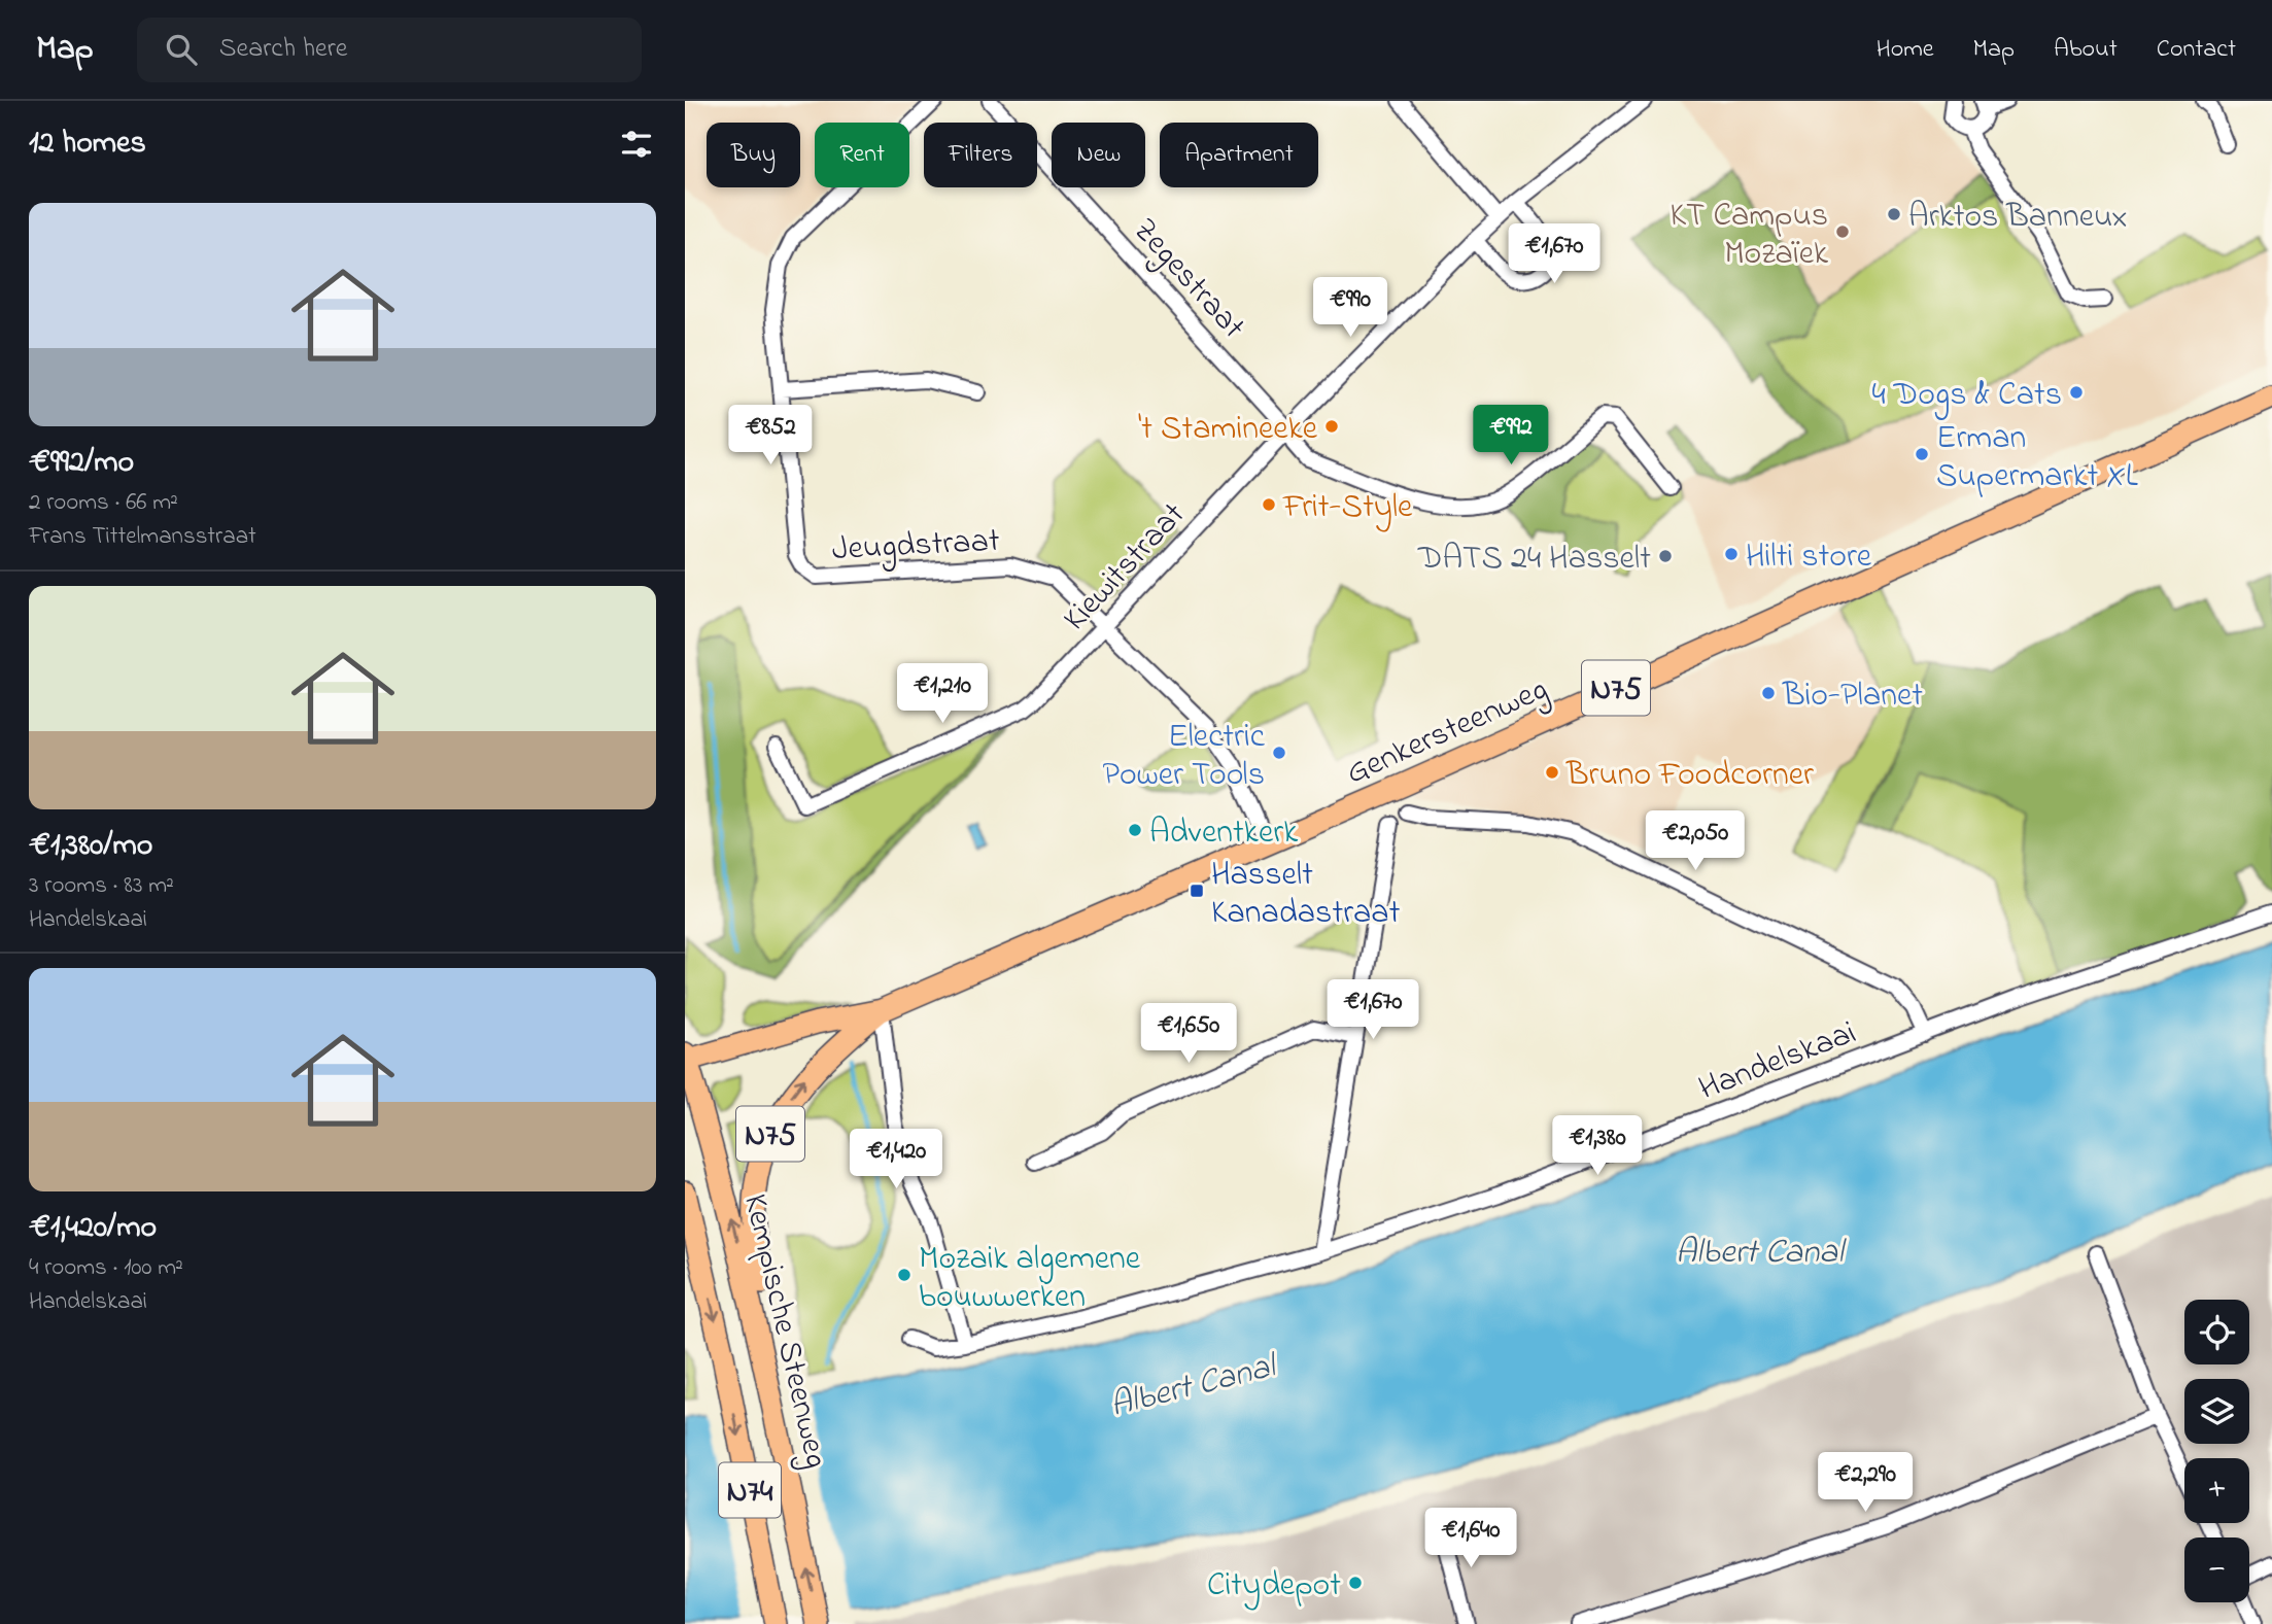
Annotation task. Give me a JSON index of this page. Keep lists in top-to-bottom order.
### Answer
{
  "streets": {
    "main road": [
      "N75",
      "Genkersteenweg",
      "Kempische Steenweg",
      "N74"
    ],
    "street": [
      "Zegestraat",
      "Jeugdstraat",
      "Kiewitstraat",
      "Handelskaai"
    ]
  },
  "crossings": [
    ["Zegestraat", "Kiewitstraat"],
    ["Jeugdstraat", "Kiewitstraat"],
    ["Jeugdstraat", "Genkersteenweg"],
    ["Genkersteenweg", "Kempische Steenweg"]
  ],
  "water": ["Albert Canal"],
  "places": {
    "other": [
      "Arktos Banneux",
      "KT Campus Mozaïek",
      "4 Dogs & Cats",
      "'t Stamineeke",
      "Erman Supermarkt XL",
      "Frit-Style",
      "Hilti store",
      "DATS 24 Hasselt",
      "Bio-Planet",
      "Electric Power Tools",
      "Bruno Foodcorner",
      "Adventkerk",
      "Mozaik algemene bouwwerken",
      "Citydepot"
    ],
    "transit": ["Hasselt Kanadastraat"]
  },
  "page": {
    "header": "Map",
    "search": "Search here",
    "nav": [
      "Home",
      "Map",
      "About",
      "Contact"
    ],
    "heading": "12 homes",
    "chip": [
      "Buy",
      "Rent",
      "Filters",
      "New",
      "Apartment"
    ],
    "list": [
      {
        "name": "€992/mo",
        "note": "2 rooms · 66 m² · Frans Tittelmansstraat"
      },
      {
        "name": "€1,380/mo",
        "note": "3 rooms · 83 m² · Handelskaai"
      },
      {
        "name": "€1,420/mo",
        "note": "4 rooms · 100 m² · Handelskaai"
      }
    ],
    "price": [
      "€1,670",
      "€990",
      "€852",
      "€992",
      "€1,210",
      "€2,050",
      "€1,670",
      "€1,650",
      "€1,380",
      "€1,420",
      "€2,290",
      "€1,640"
    ],
    "map_buttons": ["+", "−"]
  }
}
